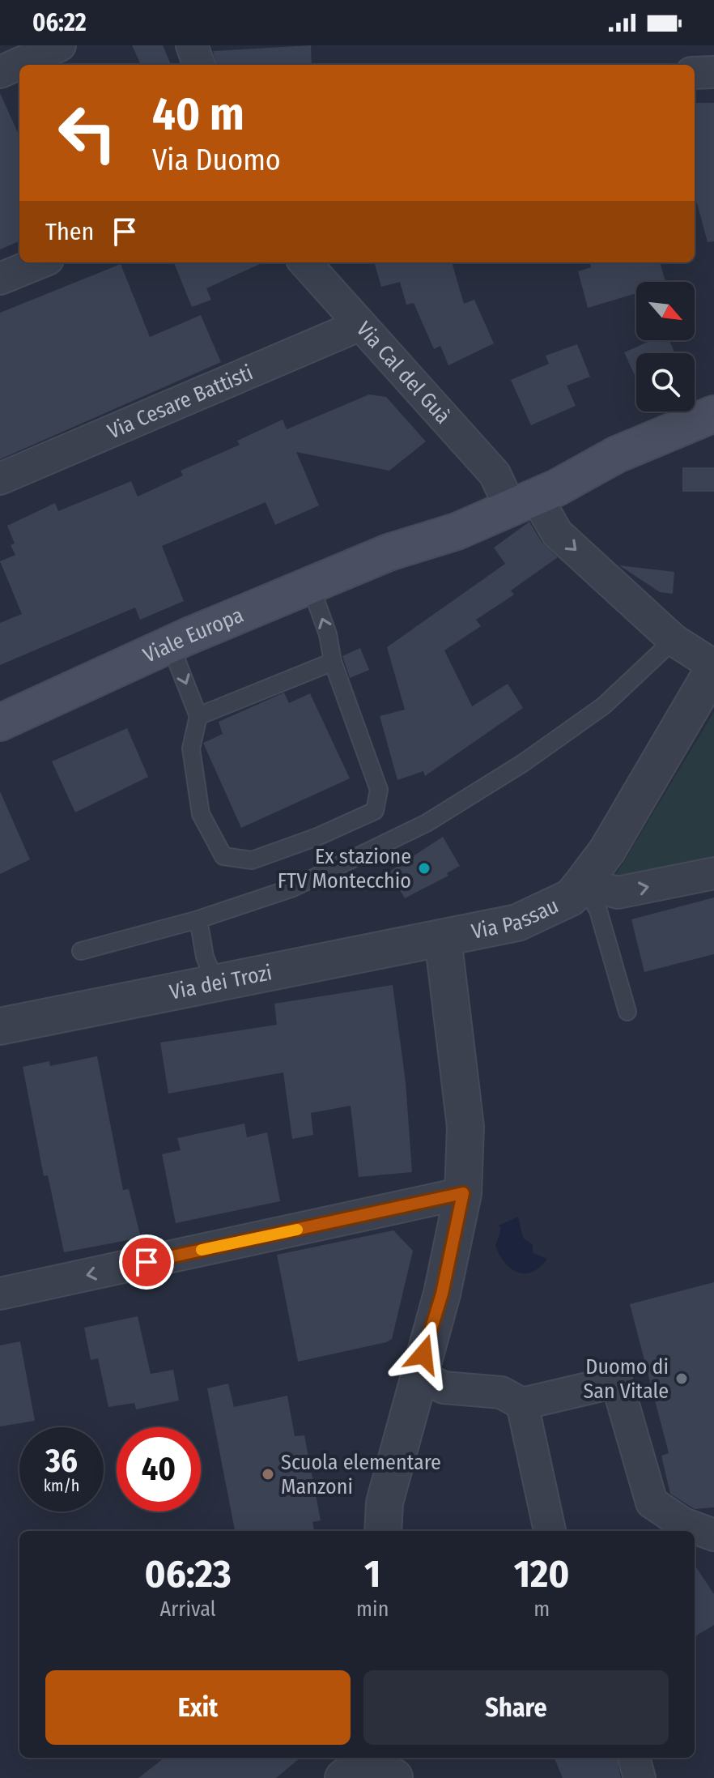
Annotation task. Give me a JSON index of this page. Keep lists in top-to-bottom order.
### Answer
{
  "streets": {
    "main road": ["Viale Europa"],
    "street": [
      "Via Cal del Guà",
      "Via Cesare Battisti",
      "Via Passau",
      "Via dei Trozi"
    ]
  },
  "crossings": [
    ["Via Cal del Guà", "Via Cesare Battisti"],
    ["Via Cal del Guà", "Viale Europa"],
    ["Via Passau", "Via dei Trozi"]
  ],
  "places": ["Ex stazione FTV Montecchio", "Duomo di San Vitale", "Scuola elementare Manzoni"],
  "north": "bottom right",
  "page": {
    "status": "06:22",
    "turn": ["40 m", "Via Duomo"],
    "then": "Then",
    "speed": "36 km/h",
    "limit": "40",
    "eta": [
      "06:23",
      "Arrival",
      "1",
      "min",
      "120",
      "m"
    ],
    "buttons": ["Exit", "Share"]
  }
}
